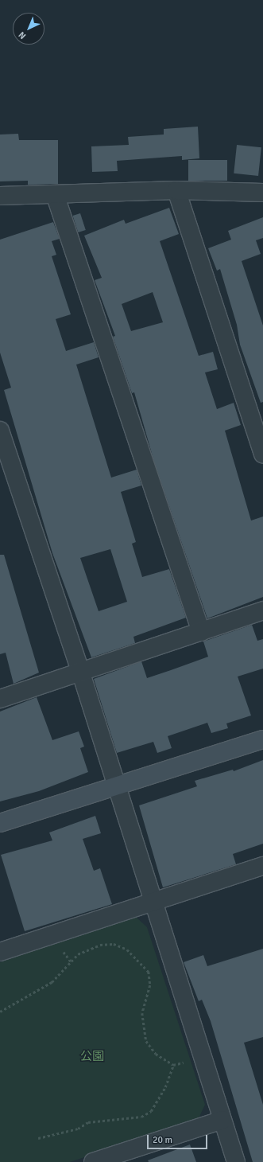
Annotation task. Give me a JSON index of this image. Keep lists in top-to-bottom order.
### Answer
{
  "parks": ["公園"],
  "scale_bar": "20 m",
  "north": "bottom left"
}
